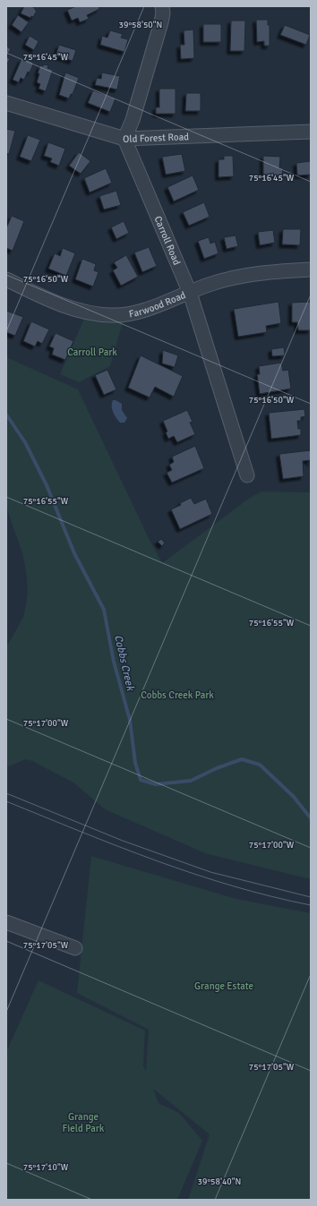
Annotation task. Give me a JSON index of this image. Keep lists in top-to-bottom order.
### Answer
{
  "streets": {
    "street": ["Old Forest Road", "Carroll Road", "Farwood Road"]
  },
  "crossings": [
    ["Old Forest Road", "Carroll Road"],
    ["Carroll Road", "Farwood Road"]
  ],
  "water": ["Cobbs Creek"],
  "parks": [
    "Carroll Park",
    "Cobbs Creek Park",
    "Grange Estate",
    "Grange Field Park"
  ],
  "coordinates": [
    "39°58'50\"N",
    "75°16'45\"W",
    "75°16'50\"W",
    "75°16'55\"W",
    "75°17'00\"W",
    "75°17'05\"W",
    "75°17'10\"W",
    "39°58'40\"N"
  ]
}
